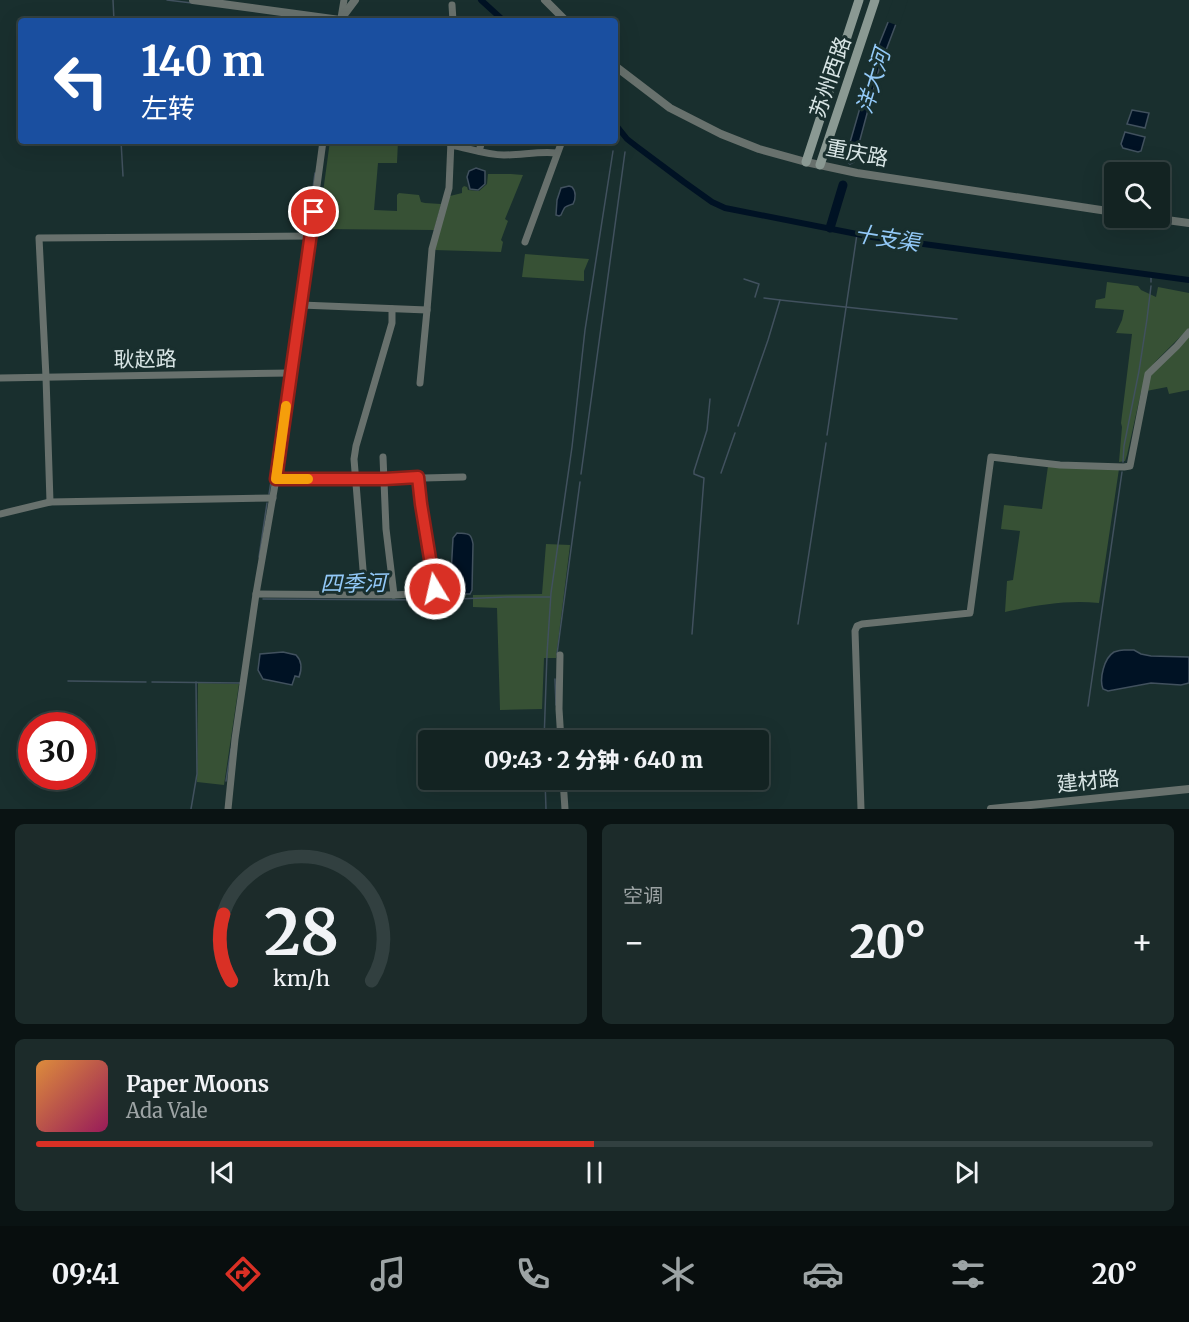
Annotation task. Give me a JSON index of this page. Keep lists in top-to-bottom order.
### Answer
{
  "streets": {
    "main road": ["苏州西路"],
    "street": ["重庆路", "耿赵路", "建材路"]
  },
  "crossings": [
    ["苏州西路", "重庆路"]
  ],
  "water": ["洋大河", "十支渠", "四季河"],
  "page": {
    "turn": ["140 m", "左转"],
    "limit": "30",
    "trip": "09:43 · 2 分钟 · 640 m",
    "tile": "空调",
    "heat": ["−", "20°", "+"],
    "song": ["Paper Moons", "Ada Vale"],
    "tabs": ["09:41", "20°"],
    "gauge": ["28", "km/h"]
  }
}
